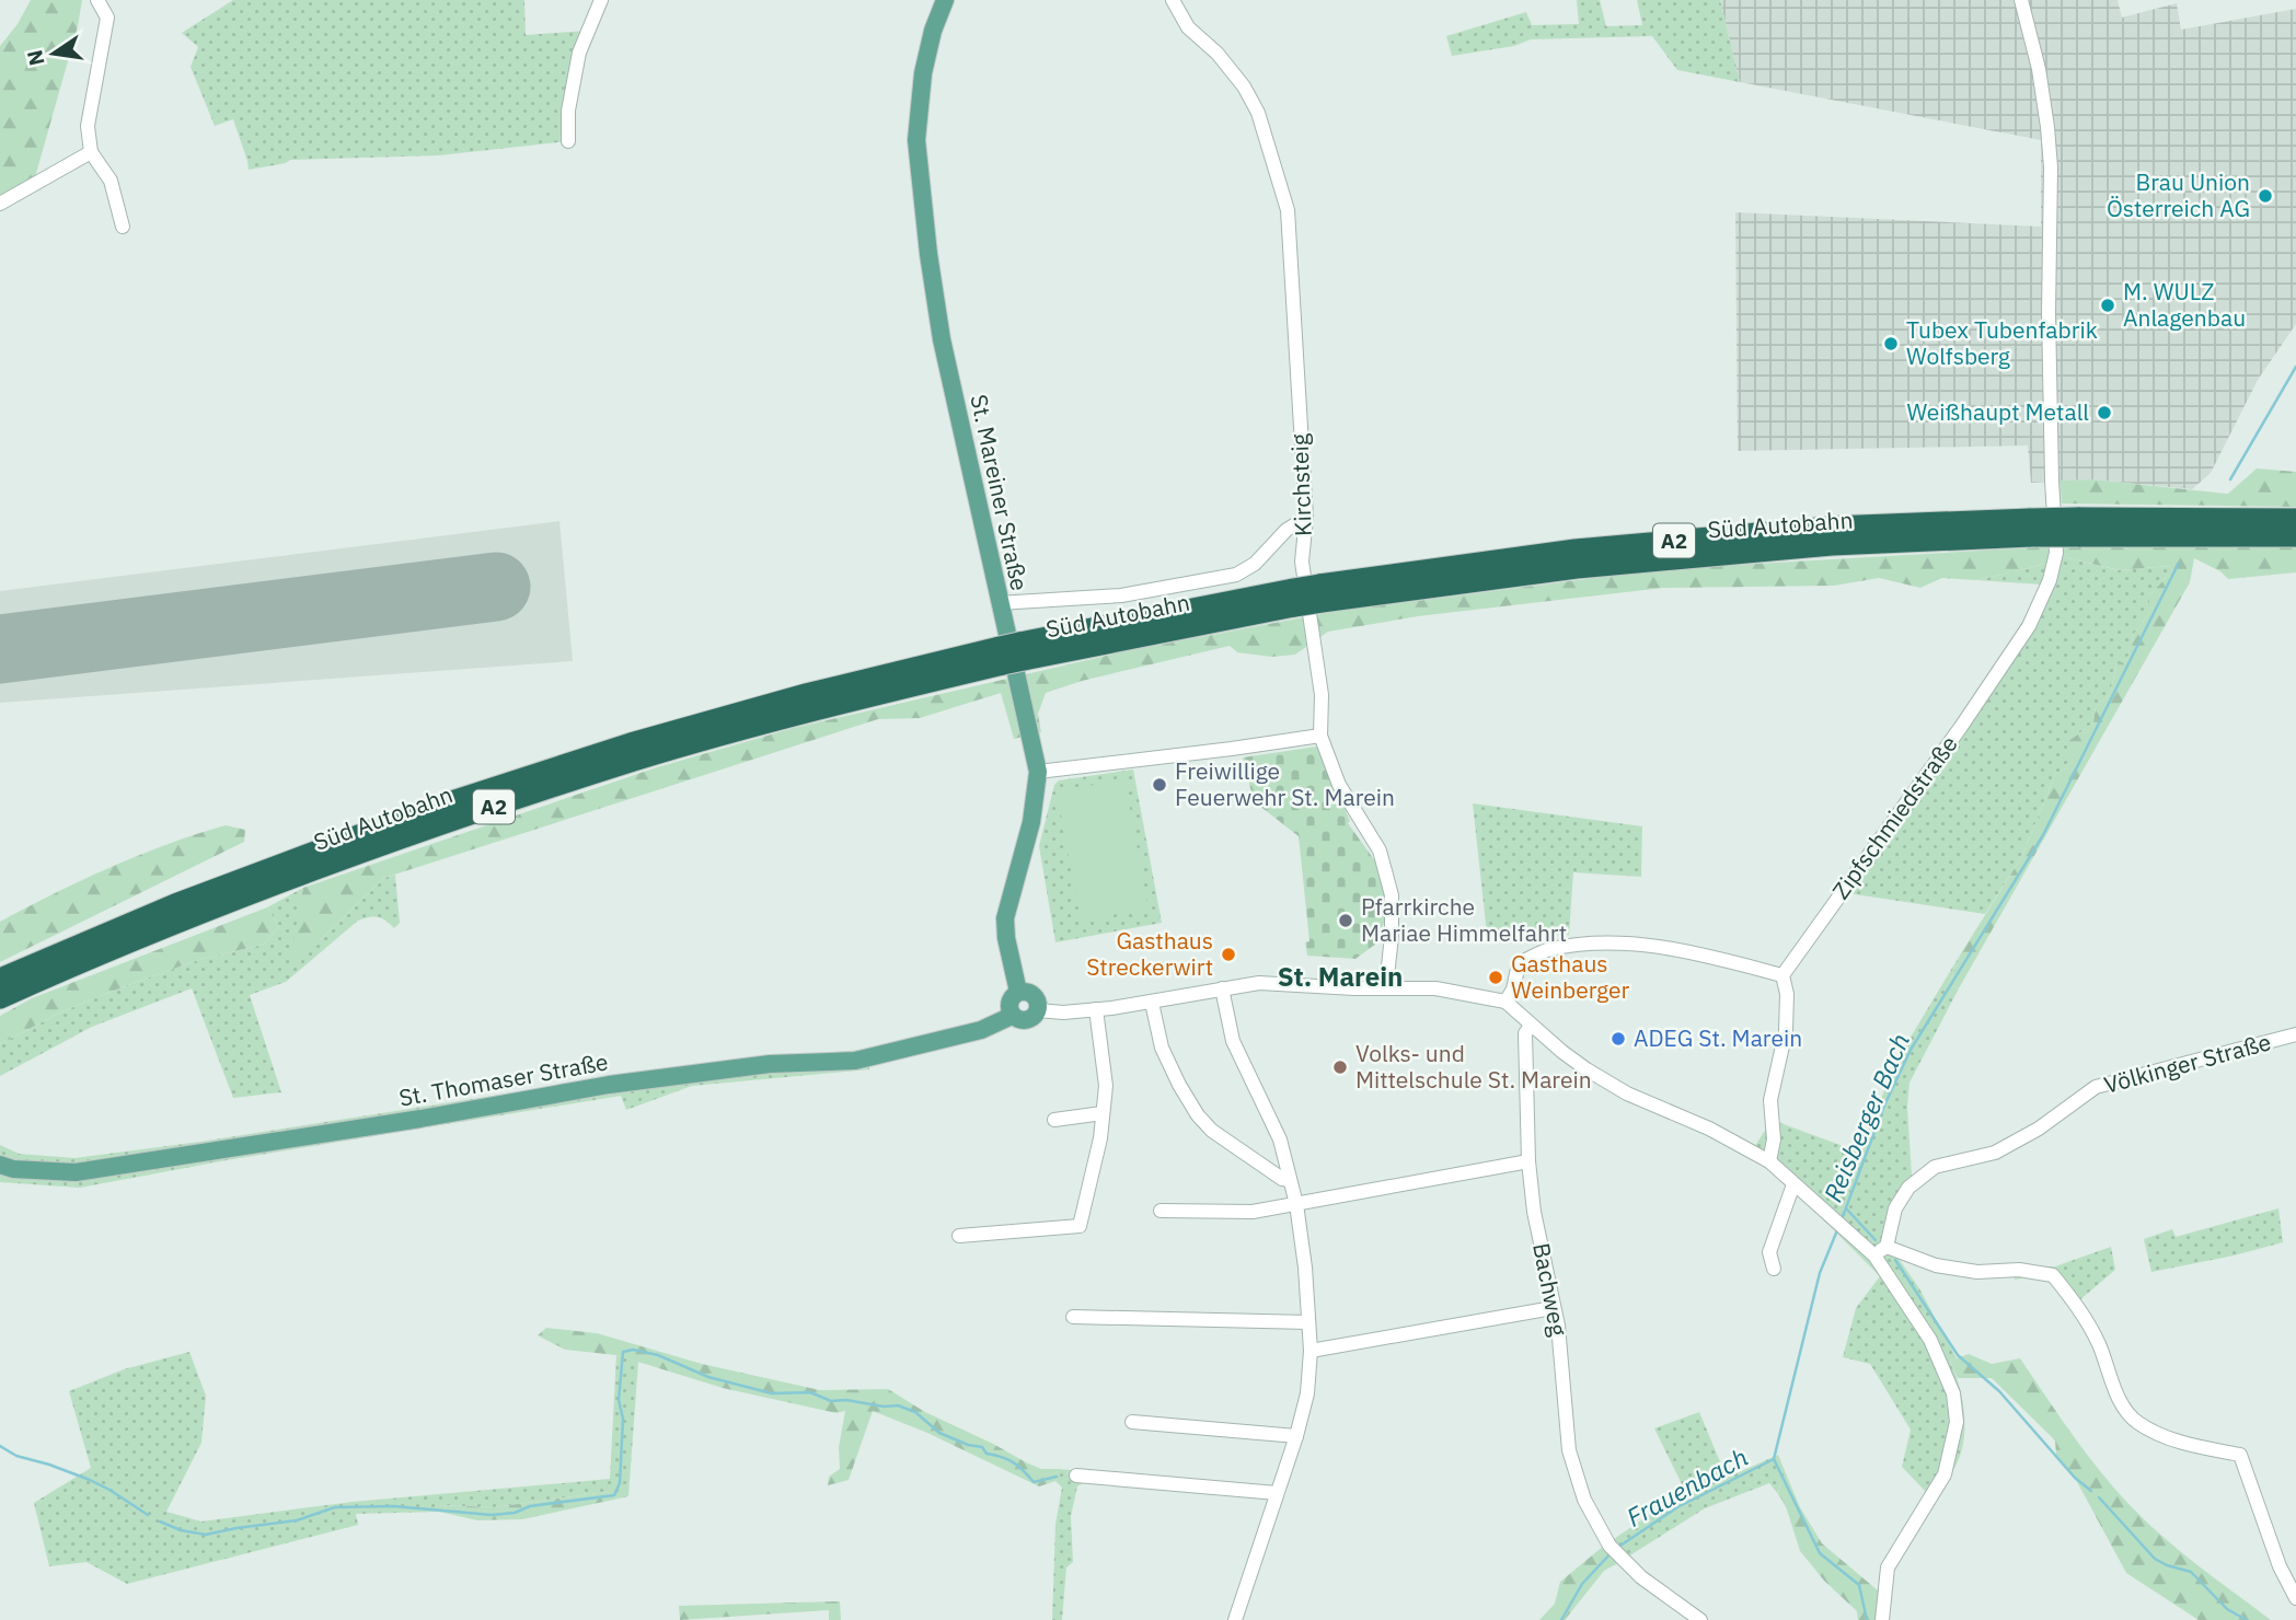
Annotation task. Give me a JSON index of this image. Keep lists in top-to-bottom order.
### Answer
{
  "streets": {
    "highway": ["Süd Autobahn", "A2"],
    "main road": ["St. Mareiner Straße", "St. Thomaser Straße"],
    "street": [
      "Kirchsteig",
      "Zipfschmiedstraße",
      "Völkinger Straße",
      "Bachweg"
    ]
  },
  "crossings": [
    ["St. Mareiner Straße", "St. Thomaser Straße"]
  ],
  "districts": ["St. Marein"],
  "water": ["Reisberger Bach", "Frauenbach"],
  "places": [
    "Brau Union Österreich AG",
    "M. WULZ Anlagenbau",
    "Tubex Tubenfabrik Wolfsberg",
    "Weißhaupt Metall",
    "Freiwillige Feuerwehr St. Marein",
    "Pfarrkirche Mariae Himmelfahrt",
    "Gasthaus Streckerwirt",
    "Gasthaus Weinberger",
    "ADEG St. Marein",
    "Volks- und Mittelschule St. Marein"
  ],
  "north": "left"
}
